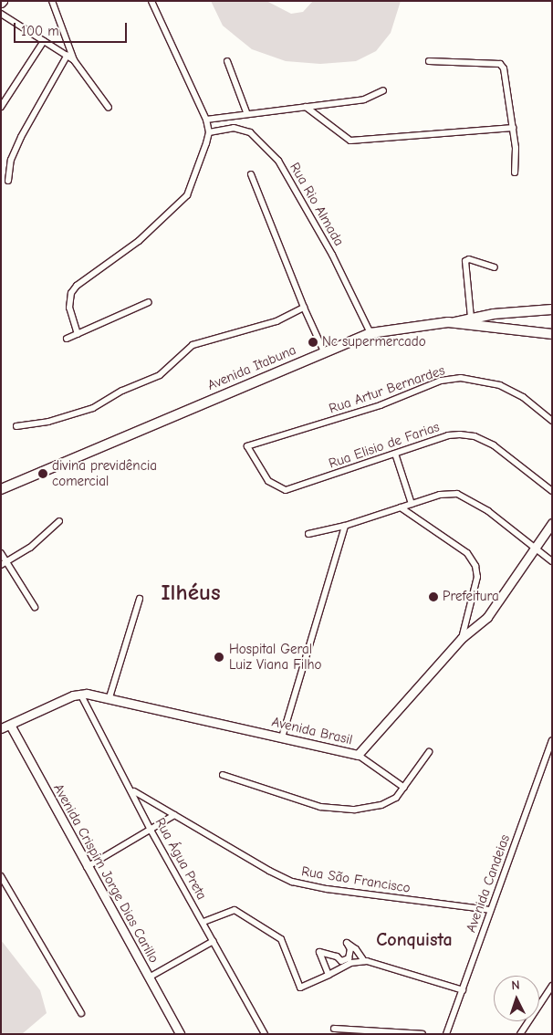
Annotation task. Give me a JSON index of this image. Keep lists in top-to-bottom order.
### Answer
{
  "streets": {
    "main road": ["Avenida Itabuna"],
    "street": [
      "Rua Rio Almada",
      "Rua Artur Bernardes",
      "Rua Elisio de Farias",
      "Avenida Brasil",
      "Rua Água Preta",
      "Avenida Crispim Jorge Dias Carillo",
      "Rua São Francisco",
      "Avenida Candeias"
    ]
  },
  "crossings": [
    ["Rua Rio Almada", "Avenida Itabuna"],
    ["Rua Artur Bernardes", "Rua Elisio de Farias"],
    ["Avenida Brasil", "Rua Água Preta"],
    ["Rua Água Preta", "Rua São Francisco"],
    ["Rua São Francisco", "Avenida Candeias"]
  ],
  "districts": ["Ilhéus", "Conquista"],
  "places": [
    "Nc supermercado",
    "divina previdência comercial",
    "Prefeitura",
    "Hospital Geral Luiz Viana Filho"
  ],
  "scale_bar": "100 m",
  "north": "top"
}
